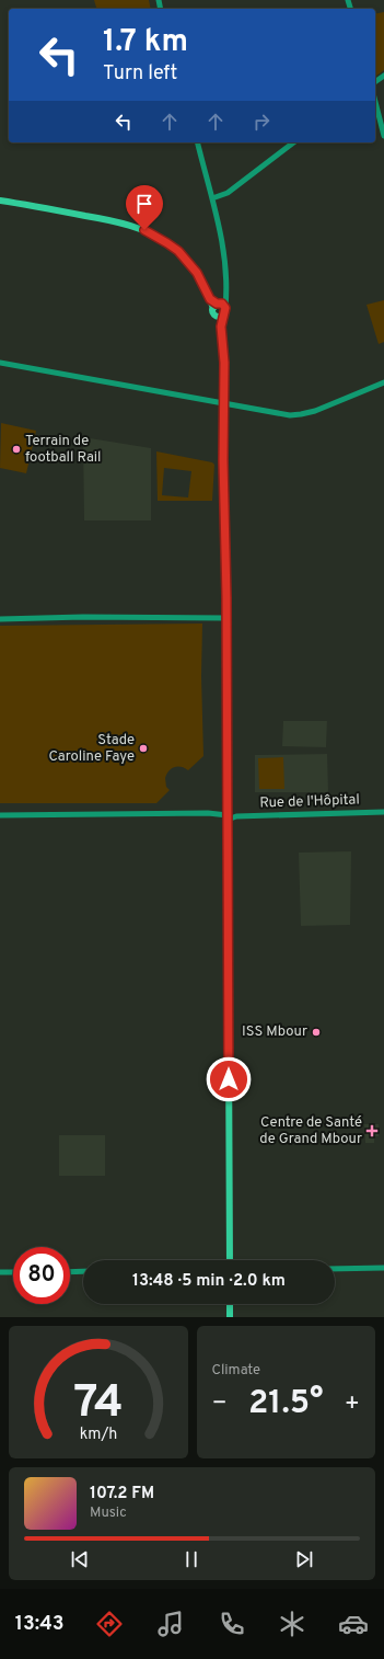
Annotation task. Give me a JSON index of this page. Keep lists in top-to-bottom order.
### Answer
{
  "streets": {
    "main road": ["Rue de l'Hôpital"]
  },
  "places": {
    "other": ["Terrain de football Rail", "Stade Caroline Faye", "ISS Mbour"],
    "health": ["Centre de Santé de Grand Mbour"]
  },
  "page": {
    "turn": ["1.7 km", "Turn left"],
    "limit": "80",
    "trip": "13:48 · 5 min · 2.0 km",
    "tile": "Climate",
    "heat": ["−", "21.5°", "+"],
    "song": ["107.2 FM", "Music"],
    "tabs": "13:43",
    "gauge": ["74", "km/h"]
  }
}
